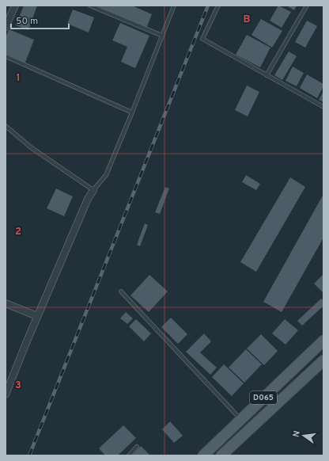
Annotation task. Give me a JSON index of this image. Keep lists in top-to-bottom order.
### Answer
{
  "streets": {
    "main road": ["D065"]
  },
  "scale_bar": "50 m",
  "north": "left",
  "grid": {
    "columns": ["B"],
    "rows": ["1", "2", "3"]
  }
}
